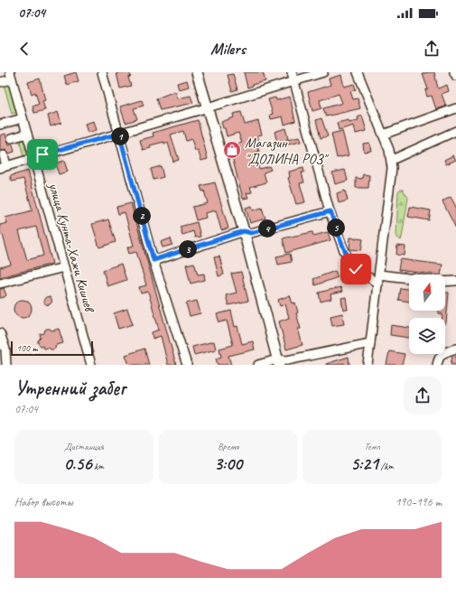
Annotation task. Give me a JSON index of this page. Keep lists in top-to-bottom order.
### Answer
{
  "streets": {
    "street": ["улица Кунта-Хажи Кишиев"]
  },
  "places": {
    "shop": ["Магазин \"ДОЛИНА РОЗ\""]
  },
  "scale_bar": "100 m",
  "north": "top",
  "page": {
    "status": "07:04",
    "header": "Milers",
    "pins": [
      "1",
      "2",
      "5",
      "4",
      "3"
    ],
    "scale": "100 m",
    "heading": ["Утренний забег", "07:04"],
    "stats": [
      ["Дистанция", "0.56 km"],
      ["Время", "3:00"],
      ["Темп", "5:21 /km"]
    ],
    "chart": ["Набор высоты", "190–196 m"]
  }
}
